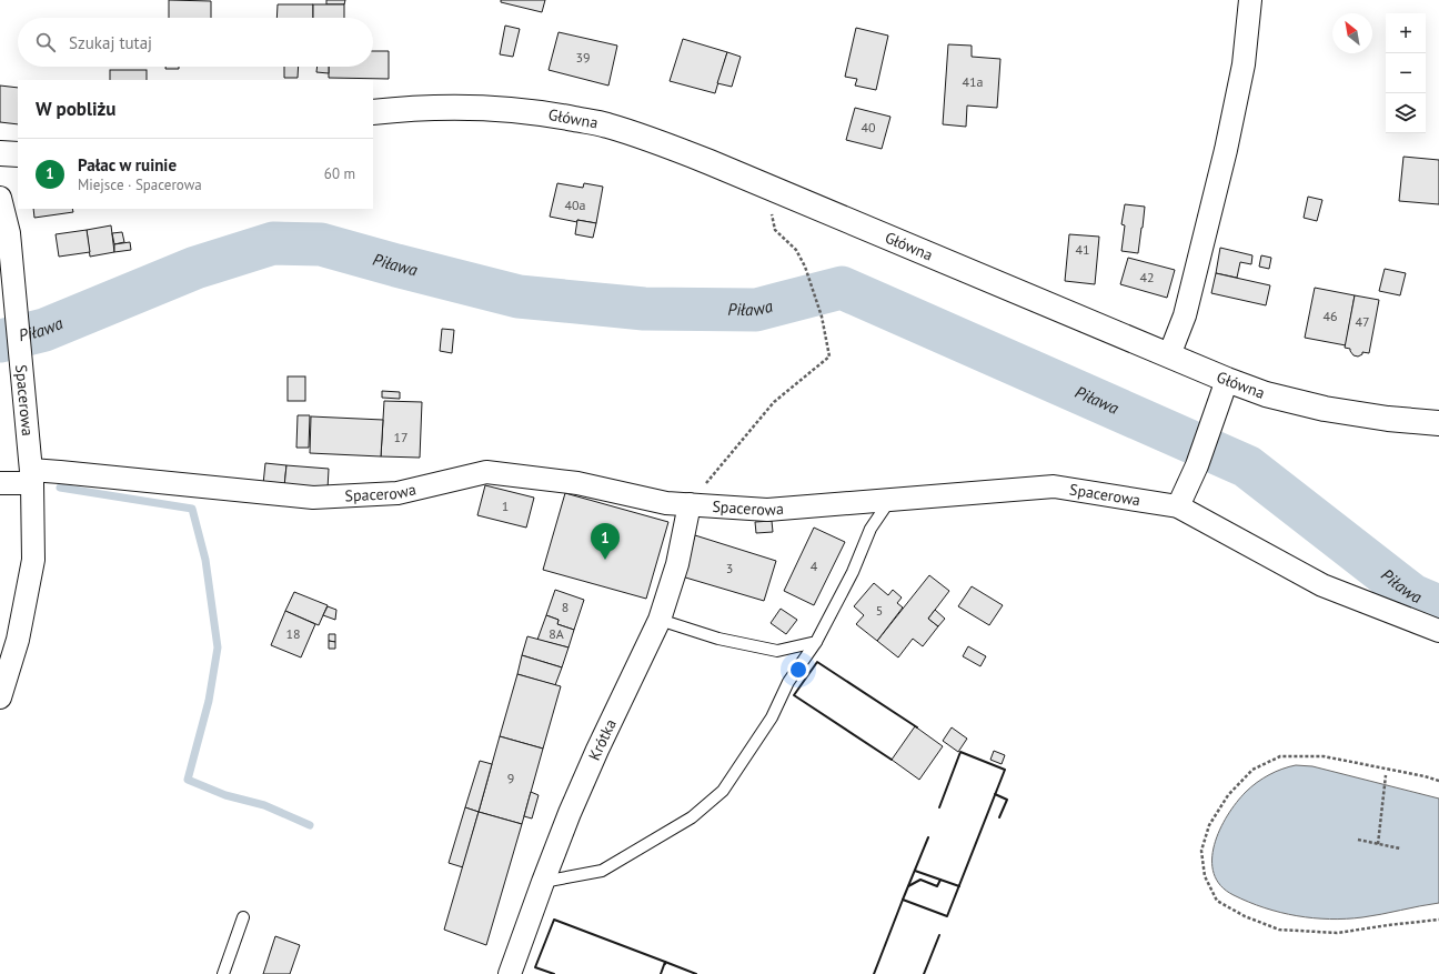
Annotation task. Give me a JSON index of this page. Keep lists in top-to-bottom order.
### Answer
{
  "streets": {
    "main road": ["Główna"],
    "street": ["Spacerowa", "Krótka"]
  },
  "crossings": [
    ["Spacerowa", "Krótka"]
  ],
  "water": ["Piława"],
  "house_numbers": [
    "39",
    "41a",
    "40",
    "40a",
    "41",
    "42",
    "46",
    "47",
    "17",
    "1",
    "4",
    "3",
    "8",
    "5",
    "18",
    "8A",
    "9"
  ],
  "north": "top left",
  "page": {
    "map_buttons": ["+", "−"],
    "search": "Szukaj tutaj",
    "heading": "W pobliżu",
    "list": [
      {
        "mark": "1",
        "name": "Pałac w ruinie",
        "note": "Miejsce · Spacerowa",
        "value": "60 m"
      }
    ],
    "pins": "1"
  }
}
